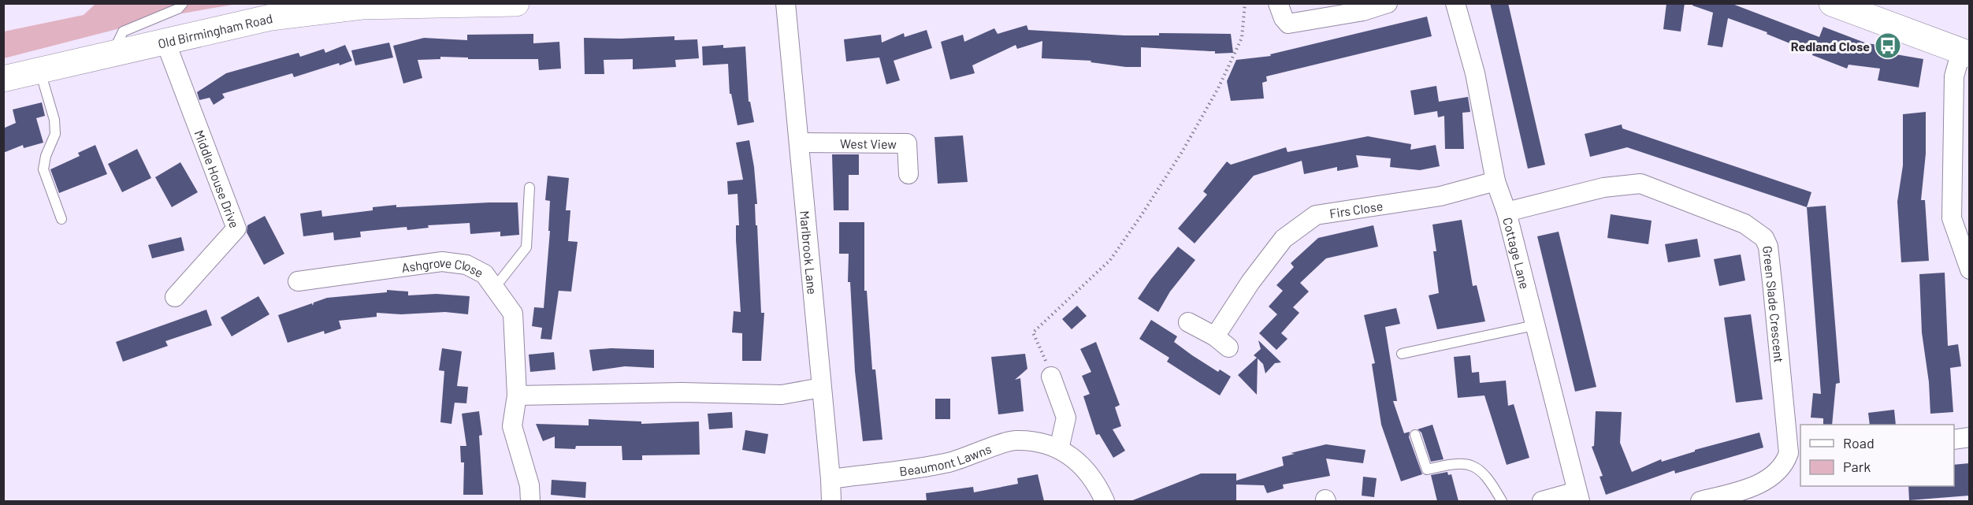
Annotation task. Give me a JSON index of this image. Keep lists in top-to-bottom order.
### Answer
{
  "streets": {
    "main road": ["Old Birmingham Road"],
    "street": [
      "West View",
      "Middle House Drive",
      "Firs Close",
      "Marlbrook Lane",
      "Cottage Lane",
      "Ashgrove Close",
      "Green Slade Crescent",
      "Beaumont Lawns"
    ]
  },
  "crossings": [
    ["Old Birmingham Road", "Middle House Drive"],
    ["West View", "Marlbrook Lane"],
    ["Firs Close", "Cottage Lane"],
    ["Marlbrook Lane", "Beaumont Lawns"],
    ["Cottage Lane", "Green Slade Crescent"]
  ],
  "places": {
    "bus stop": ["Redland Close"]
  },
  "legend": ["Road", "Park"]
}
